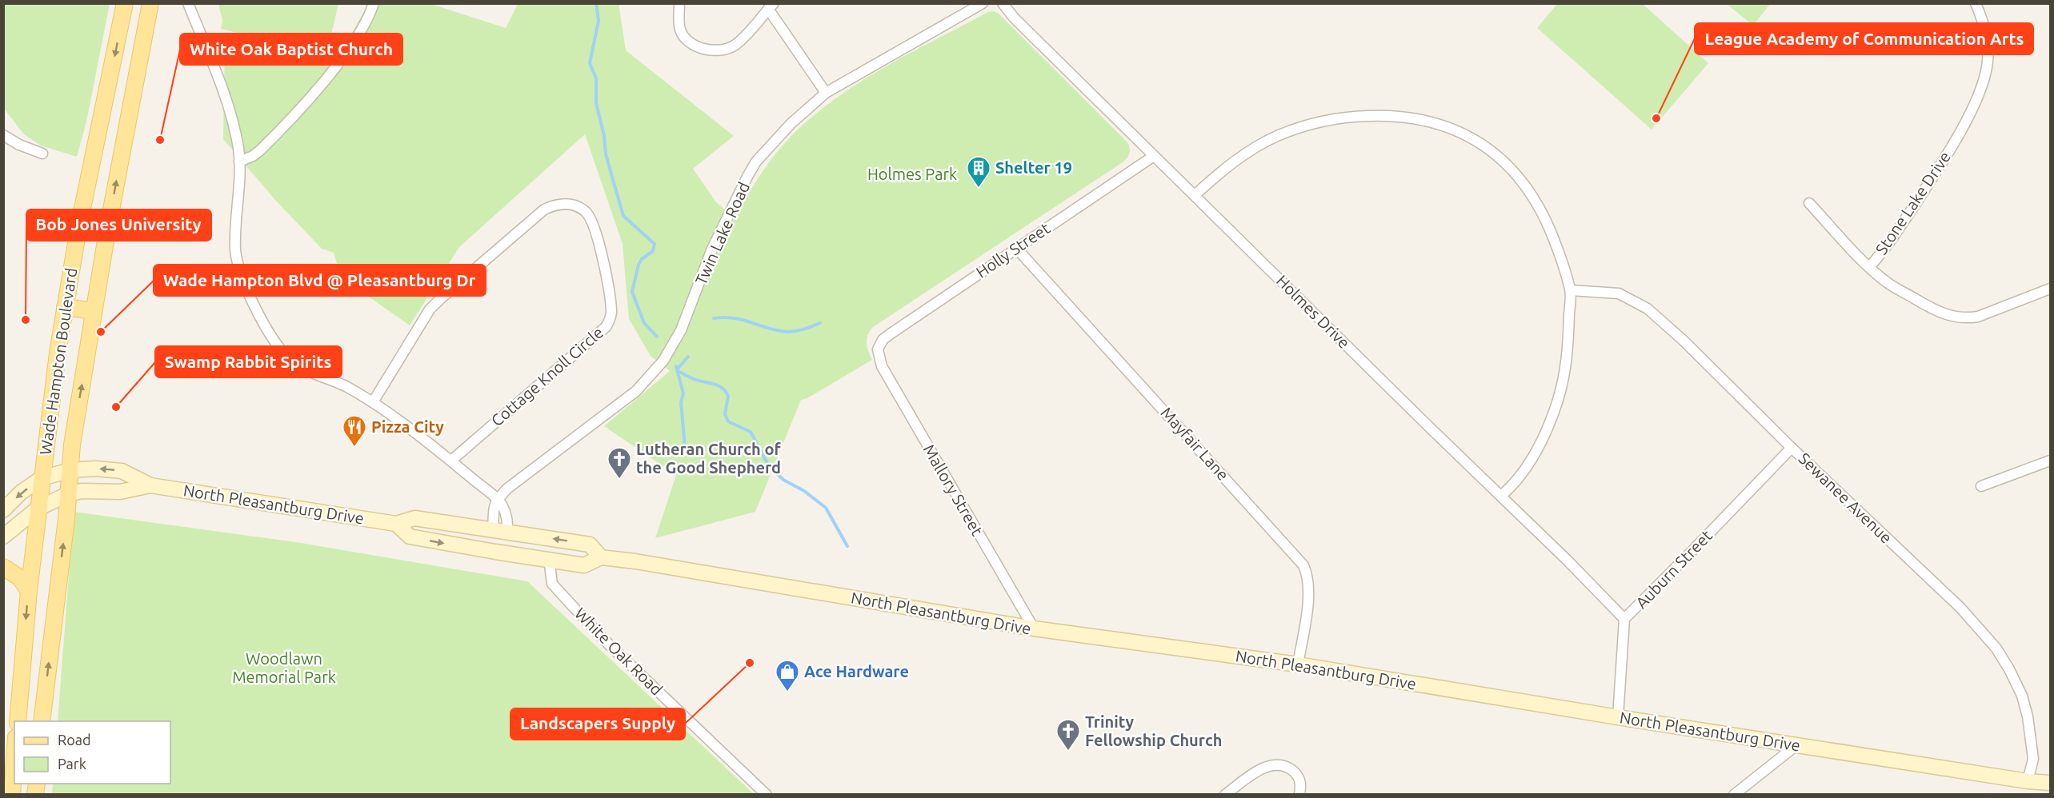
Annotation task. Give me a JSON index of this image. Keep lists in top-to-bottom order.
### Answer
{
  "streets": {
    "main road": ["Wade Hampton Boulevard", "North Pleasantburg Drive"],
    "street": [
      "Stone Lake Drive",
      "Twin Lake Road",
      "Holly Street",
      "Holmes Drive",
      "Cottage Knoll Circle",
      "Mayfair Lane",
      "Mallory Street",
      "Sewanee Avenue",
      "Auburn Street",
      "White Oak Road"
    ]
  },
  "crossings": [
    ["Holly Street", "Holmes Drive"],
    ["Holly Street", "Mayfair Lane"],
    ["Holly Street", "Mallory Street"],
    ["Holmes Drive", "Auburn Street"],
    ["Wade Hampton Boulevard", "North Pleasantburg Drive"],
    ["Mayfair Lane", "North Pleasantburg Drive"],
    ["Mallory Street", "North Pleasantburg Drive"],
    ["Sewanee Avenue", "North Pleasantburg Drive"],
    ["Sewanee Avenue", "Auburn Street"],
    ["North Pleasantburg Drive", "Auburn Street"],
    ["North Pleasantburg Drive", "White Oak Road"]
  ],
  "parks": ["Holmes Park", "Woodlawn Memorial Park"],
  "places": {
    "other": [
      "League Academy of Communication Arts",
      "White Oak Baptist Church",
      "Bob Jones University",
      "Wade Hampton Blvd @ Pleasantburg Dr",
      "Swamp Rabbit Spirits",
      "Landscapers Supply"
    ],
    "building": ["Shelter 19"],
    "restaurant": ["Pizza City"],
    "church": ["Lutheran Church of the Good Shepherd", "Trinity Fellowship Church"],
    "shop": ["Ace Hardware"]
  },
  "legend": ["Road", "Park"]
}
